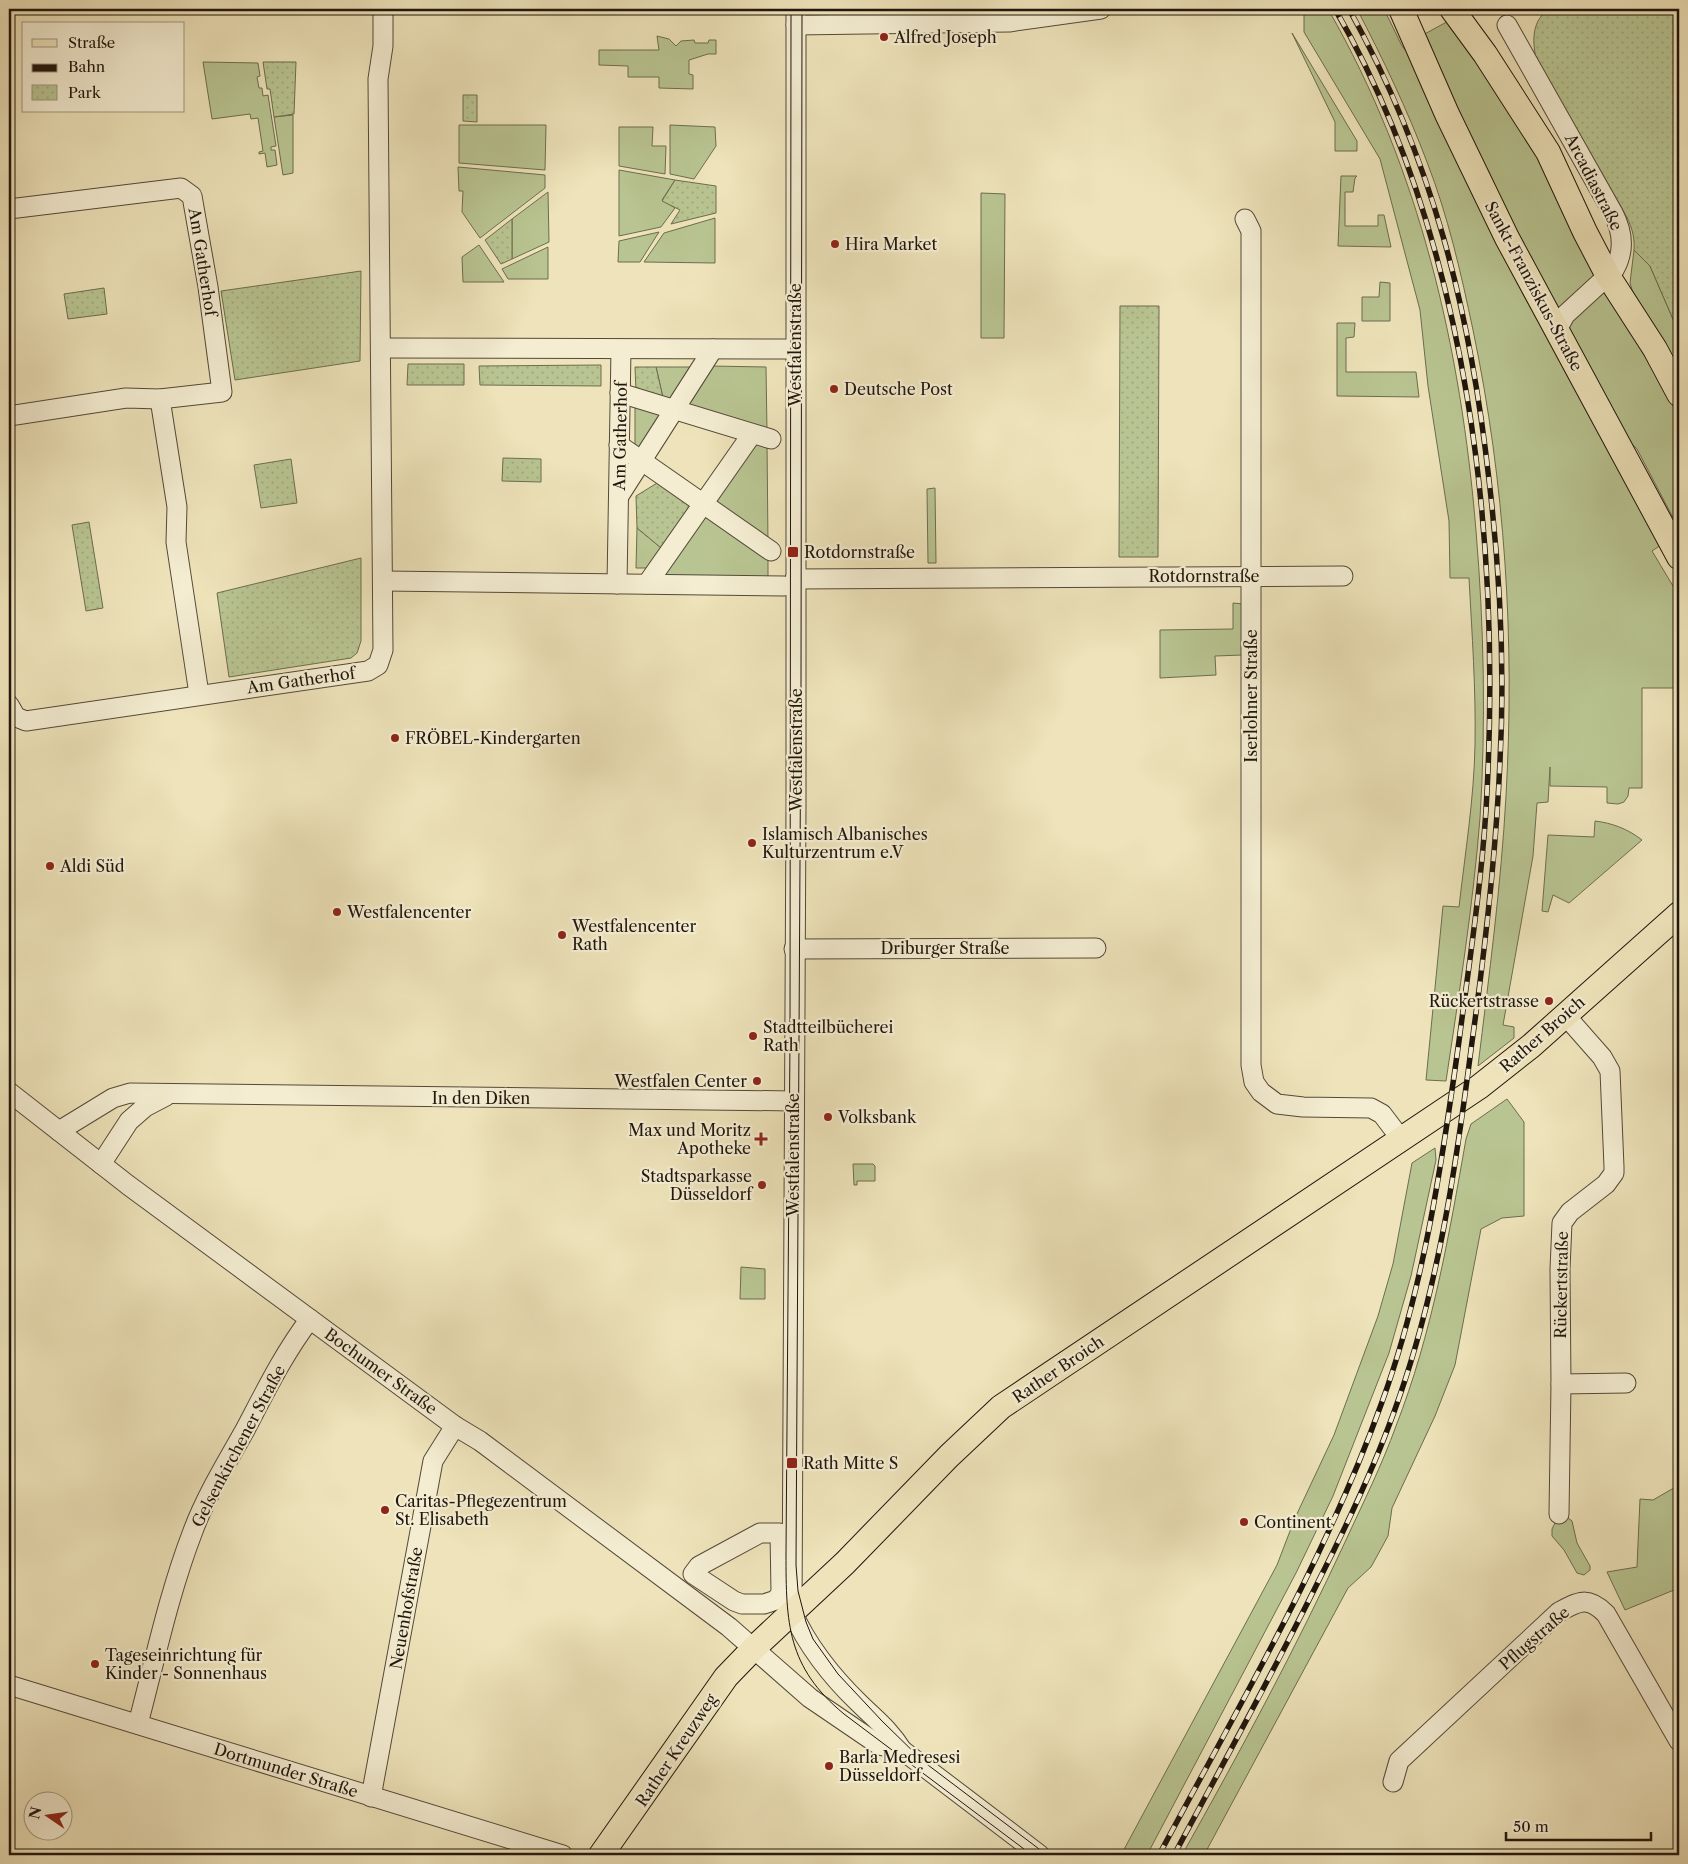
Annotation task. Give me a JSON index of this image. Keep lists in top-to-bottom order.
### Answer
{
  "streets": {
    "main road": ["Sankt-Franziskus-Straße", "Rather Broich", "Rather Kreuzweg"],
    "street": [
      "Arcadiastraße",
      "Am Gatherhof",
      "Westfalenstraße",
      "Rotdornstraße",
      "Iserlohner Straße",
      "Driburger Straße",
      "In den Diken",
      "Rückertstraße",
      "Bochumer Straße",
      "Gelsenkirchener Straße",
      "Neuenhofstraße",
      "Pflugstraße",
      "Dortmunder Straße"
    ]
  },
  "crossings": [
    ["Arcadiastraße", "Sankt-Franziskus-Straße"],
    ["Westfalenstraße", "Rotdornstraße"],
    ["Westfalenstraße", "Driburger Straße"],
    ["Westfalenstraße", "Rather Broich"],
    ["Westfalenstraße", "In den Diken"],
    ["Rotdornstraße", "Iserlohner Straße"],
    ["Iserlohner Straße", "Rather Broich"],
    ["Rather Broich", "Rückertstraße"],
    ["Rather Broich", "Bochumer Straße"],
    ["Rather Broich", "Rather Kreuzweg"],
    ["In den Diken", "Bochumer Straße"],
    ["Bochumer Straße", "Gelsenkirchener Straße"],
    ["Bochumer Straße", "Neuenhofstraße"],
    ["Bochumer Straße", "Rather Kreuzweg"],
    ["Gelsenkirchener Straße", "Dortmunder Straße"],
    ["Neuenhofstraße", "Dortmunder Straße"]
  ],
  "places": {
    "other": [
      "Alfred Joseph",
      "Hira Market",
      "Deutsche Post",
      "FRÖBEL-Kindergarten",
      "Islamisch Albanisches Kulturzentrum e.V",
      "Aldi Süd",
      "Westfalencenter",
      "Westfalencenter Rath",
      "Rückertstrasse",
      "Stadtteilbücherei Rath",
      "Westfalen Center",
      "Volksbank",
      "Stadtsparkasse Düsseldorf",
      "Caritas-Pflegezentrum St. Elisabeth",
      "Continent",
      "Tageseinrichtung für Kinder - Sonnenhaus",
      "Barla Medresesi Düsseldorf"
    ],
    "transit": ["Rotdornstraße", "Rath Mitte S"],
    "health": ["Max und Moritz Apotheke"]
  },
  "legend": ["Straße", "Bahn", "Park"],
  "scale_bar": "50 m",
  "north": "left"
}
